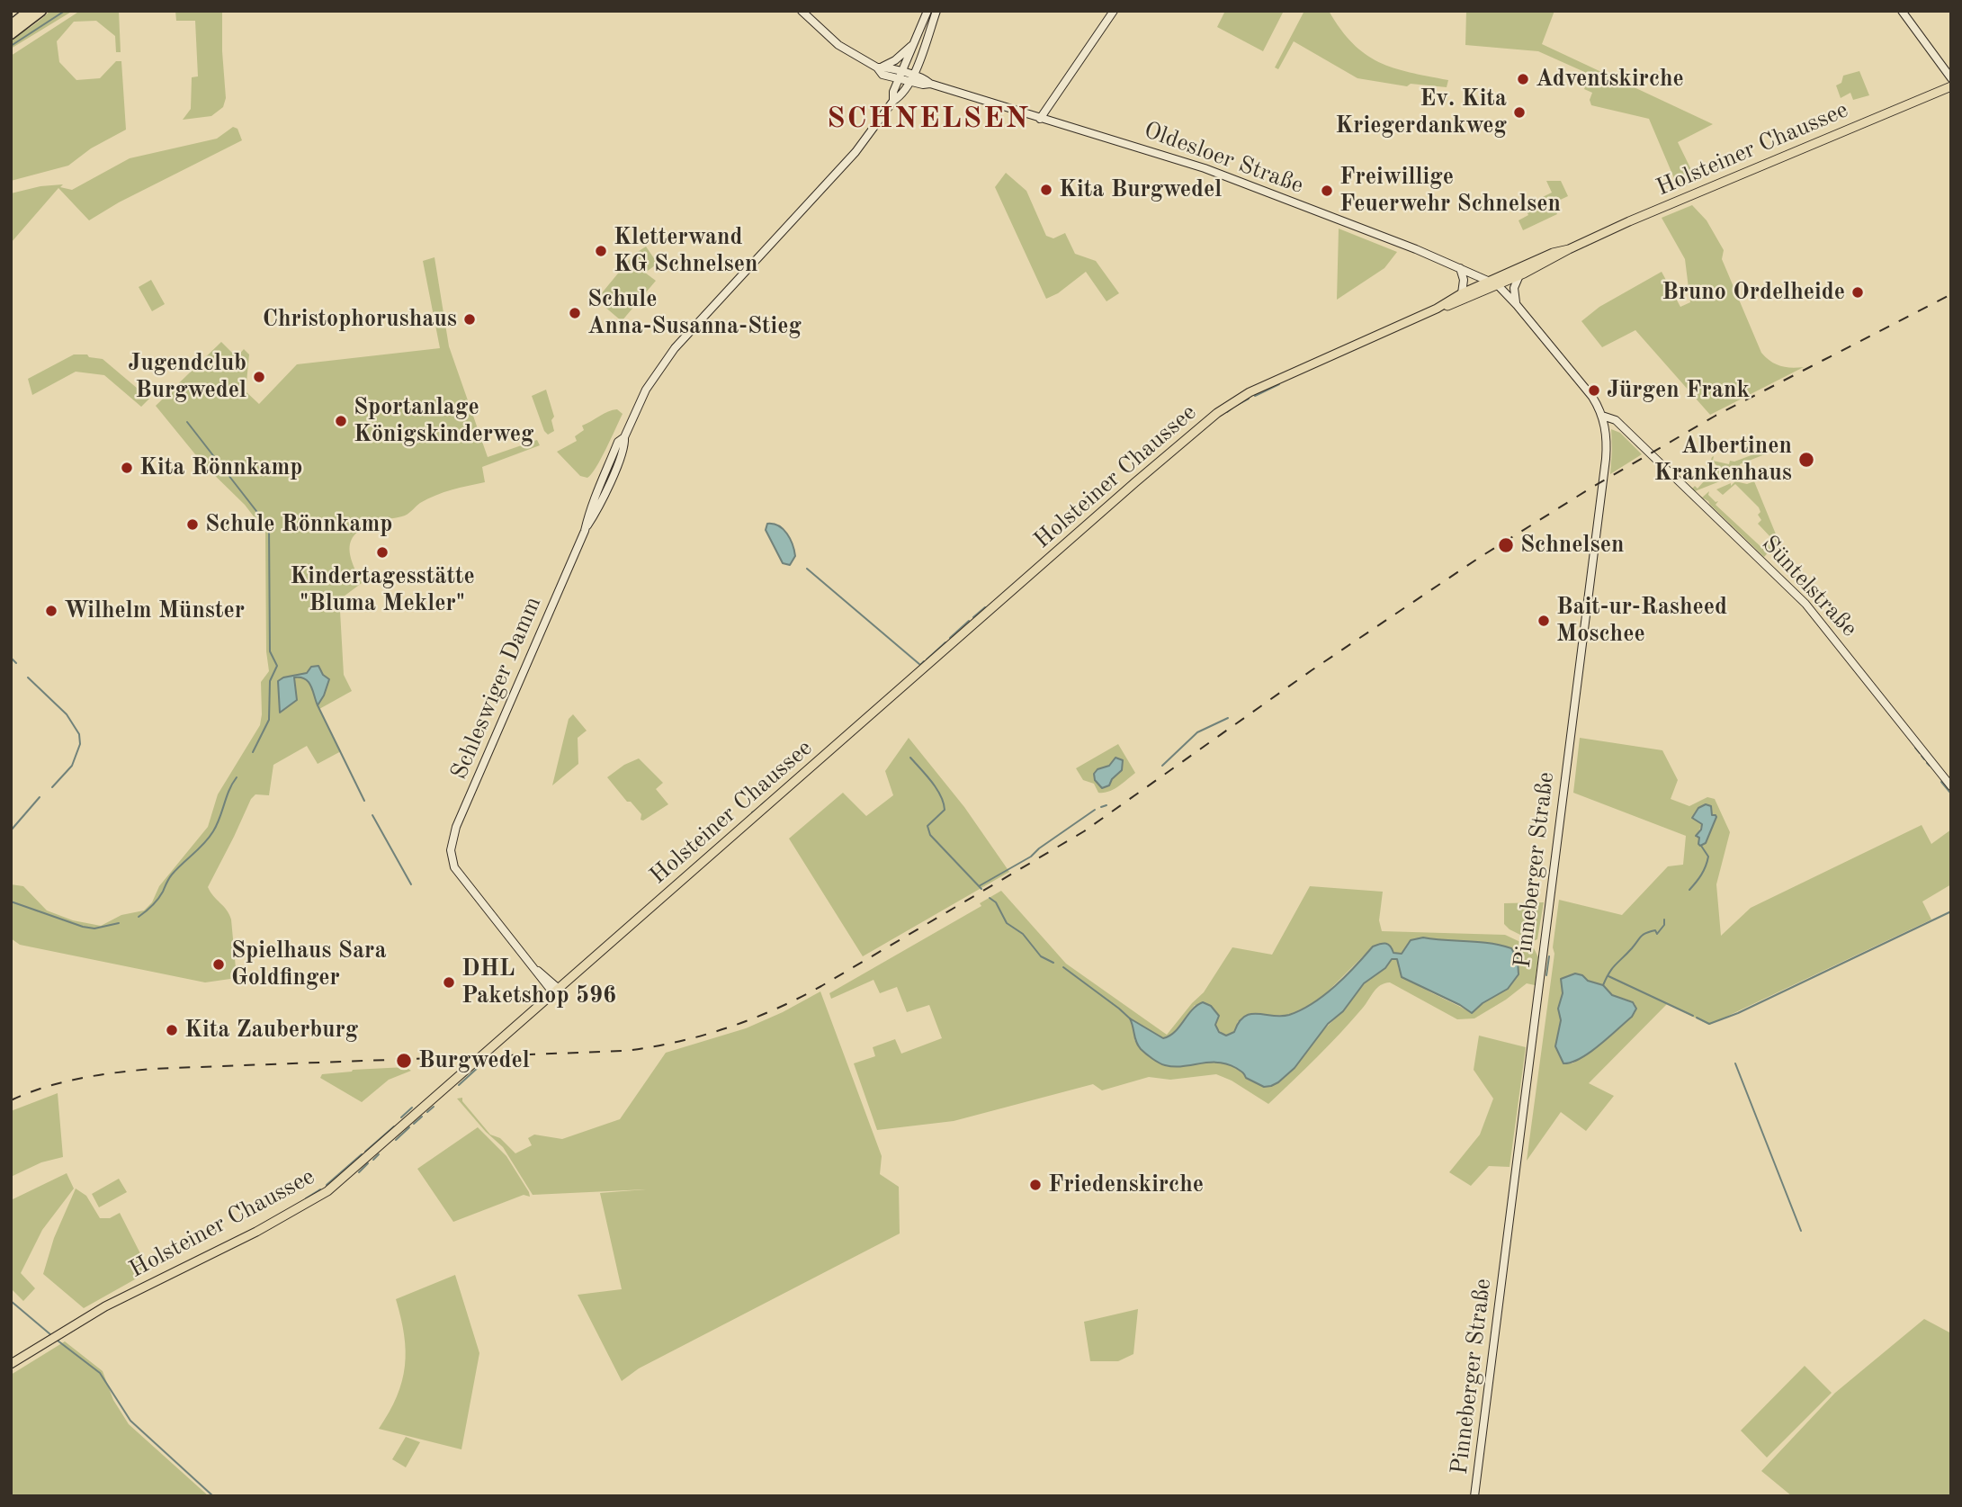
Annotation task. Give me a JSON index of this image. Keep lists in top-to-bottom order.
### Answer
{
  "streets": {
    "main road": [
      "Holsteiner Chaussee",
      "Oldesloer Straße",
      "Süntelstraße",
      "Schleswiger Damm",
      "Pinneberger Straße"
    ]
  },
  "crossings": [
    ["Holsteiner Chaussee", "Oldesloer Straße"],
    ["Holsteiner Chaussee", "Schleswiger Damm"],
    ["Holsteiner Chaussee", "Pinneberger Straße"],
    ["Oldesloer Straße", "Schleswiger Damm"],
    ["Oldesloer Straße", "Pinneberger Straße"],
    ["Süntelstraße", "Pinneberger Straße"]
  ],
  "districts": ["SCHNELSEN"],
  "places": [
    "Adventskirche",
    "Ev. Kita Kriegerdankweg",
    "Kita Burgwedel",
    "Freiwillige Feuerwehr Schnelsen",
    "Kletterwand KG Schnelsen",
    "Bruno Ordelheide",
    "Schule Anna-Susanna-Stieg",
    "Christophorushaus",
    "Jugendclub Burgwedel",
    "Jürgen Frank",
    "Sportanlage Königskinderweg",
    "Albertinen Krankenhaus",
    "Kita Rönnkamp",
    "Schule Rönnkamp",
    "Schnelsen",
    "Kindertagesstätte \"Bluma Mekler\"",
    "Wilhelm Münster",
    "Bait-ur-Rasheed Moschee",
    "Spielhaus Sara Goldfinger",
    "DHL Paketshop 596",
    "Kita Zauberburg",
    "Burgwedel",
    "Friedenskirche"
  ]
}
